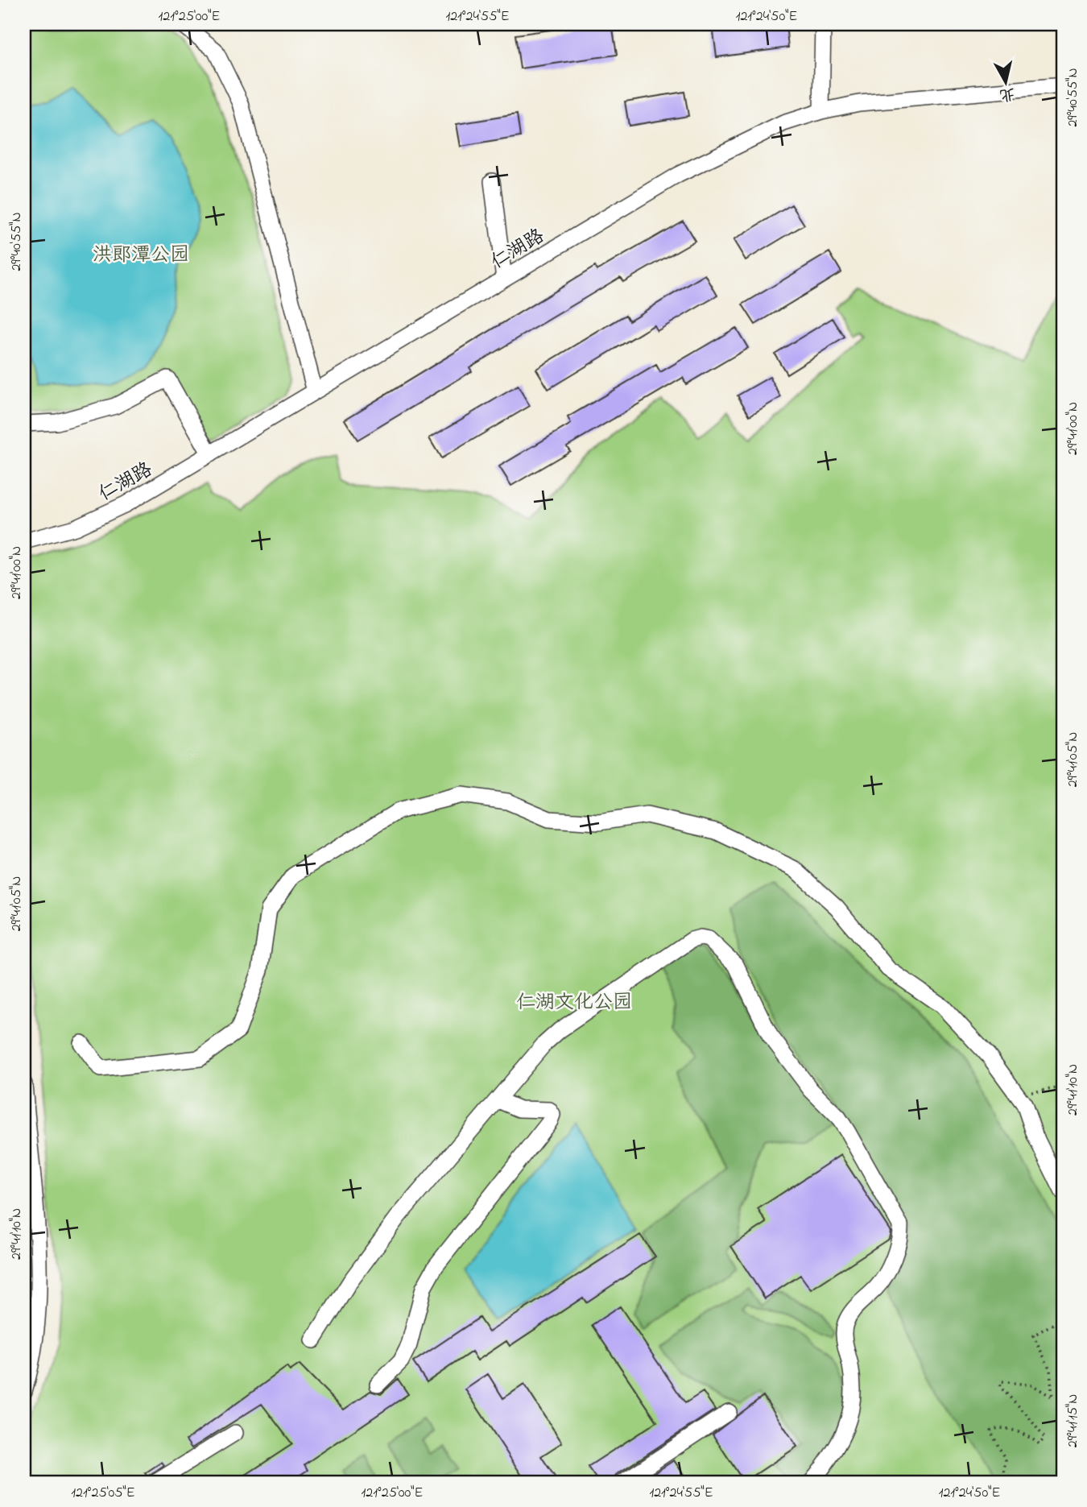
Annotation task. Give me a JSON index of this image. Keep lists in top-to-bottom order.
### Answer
{
  "streets": {
    "street": ["仁湖路"]
  },
  "parks": ["洪郎潭公园", "仁湖文化公园"],
  "north": "bottom",
  "coordinates": [
    "121°25'00\"E",
    "121°24'55\"E",
    "121°24'50\"E",
    "29°40'55\"N",
    "29°41'00\"N",
    "29°41'05\"N",
    "29°41'10\"N",
    "29°41'15\"N",
    "121°25'05\"E"
  ]
}
